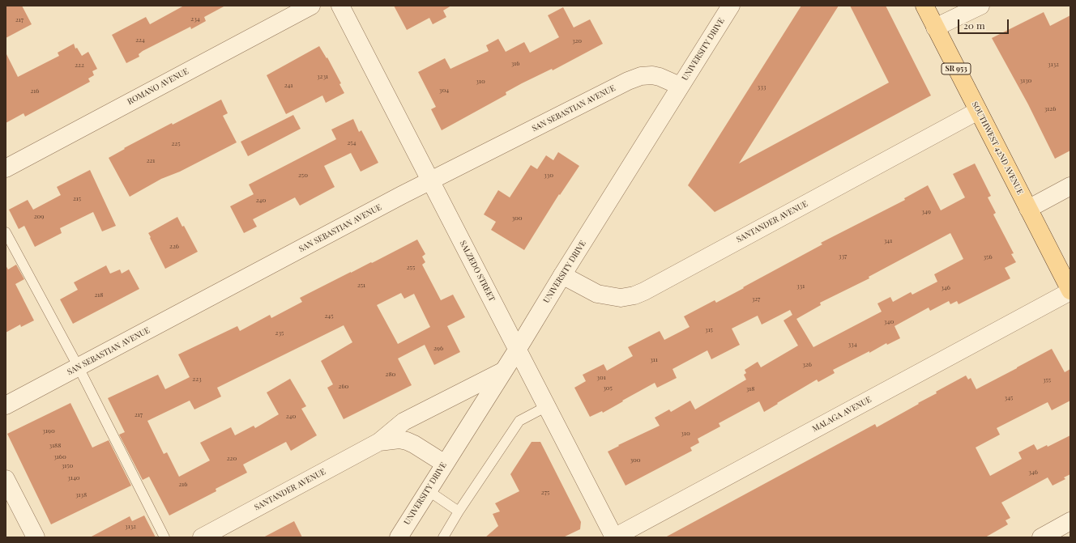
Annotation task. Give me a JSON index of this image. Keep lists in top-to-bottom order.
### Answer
{
  "streets": {
    "main road": ["SR 953", "SOUTHWEST 42ND AVENUE"],
    "street": [
      "UNIVERSITY DRIVE",
      "ROMANO AVENUE",
      "SAN SEBASTIAN AVENUE",
      "SANTANDER AVENUE",
      "SALZEDO STREET",
      "MALAGA AVENUE"
    ]
  },
  "crossings": [
    ["UNIVERSITY DRIVE", "SAN SEBASTIAN AVENUE"],
    ["UNIVERSITY DRIVE", "SANTANDER AVENUE"],
    ["UNIVERSITY DRIVE", "SALZEDO STREET"],
    ["SAN SEBASTIAN AVENUE", "SALZEDO STREET"],
    ["SOUTHWEST 42ND AVENUE", "SANTANDER AVENUE"],
    ["SOUTHWEST 42ND AVENUE", "MALAGA AVENUE"],
    ["SALZEDO STREET", "MALAGA AVENUE"]
  ],
  "house_numbers": [
    "234",
    "217",
    "224",
    "320",
    "316",
    "3132",
    "222",
    "3231",
    "3130",
    "310",
    "241",
    "333",
    "304",
    "216",
    "3126",
    "254",
    "225",
    "221",
    "250",
    "330",
    "215",
    "240",
    "349",
    "209",
    "300",
    "341",
    "226",
    "337",
    "356",
    "255",
    "251",
    "331",
    "346",
    "218",
    "327",
    "245",
    "340",
    "315",
    "235",
    "334",
    "296",
    "311",
    "326",
    "280",
    "301",
    "223",
    "355",
    "260",
    "305",
    "318",
    "345",
    "217",
    "240",
    "3190",
    "310",
    "3188",
    "3160",
    "220",
    "300",
    "3150",
    "346",
    "3140",
    "216",
    "275",
    "3138",
    "3132"
  ],
  "scale_bar": "20 m"
}
